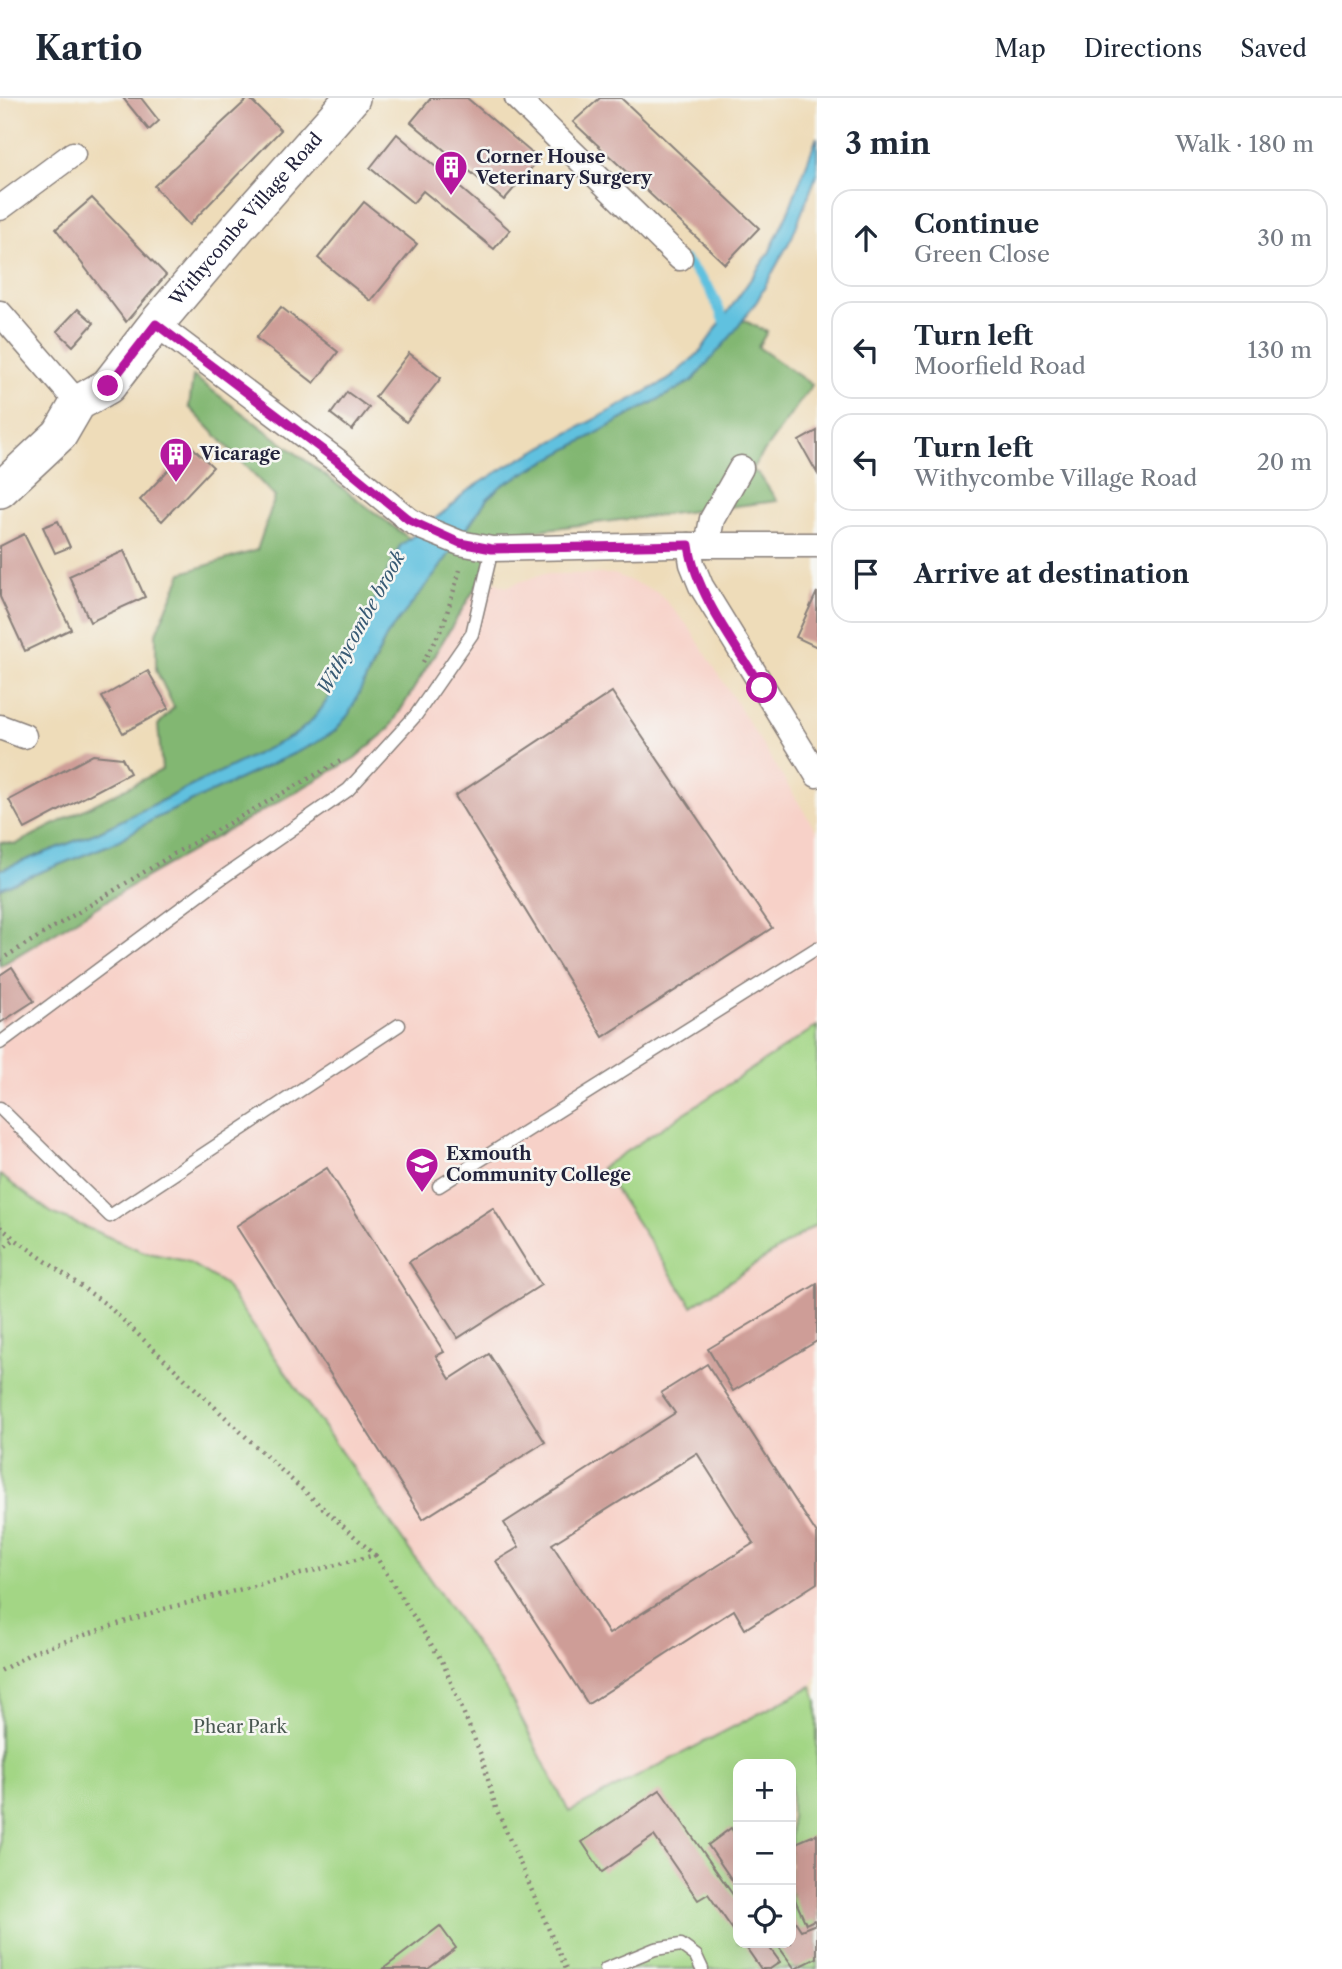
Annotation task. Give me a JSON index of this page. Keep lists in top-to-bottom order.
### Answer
{
  "streets": {
    "street": ["Withycombe Village Road"]
  },
  "water": ["Withycombe brook"],
  "parks": ["Phear Park"],
  "places": {
    "building": ["Corner House Veterinary Surgery", "Vicarage"],
    "school or university": ["Exmouth Community College"]
  },
  "page": {
    "header": "Kartio",
    "nav": ["Map", "Directions", "Saved"],
    "heading": ["3 min", "Walk · 180 m"],
    "list": [
      ["Continue", "Green Close", "30 m"],
      ["Turn left", "Moorfield Road", "130 m"],
      ["Turn left", "Withycombe Village Road", "20 m"],
      "Arrive at destination"
    ],
    "map_buttons": ["+", "−"]
  }
}
